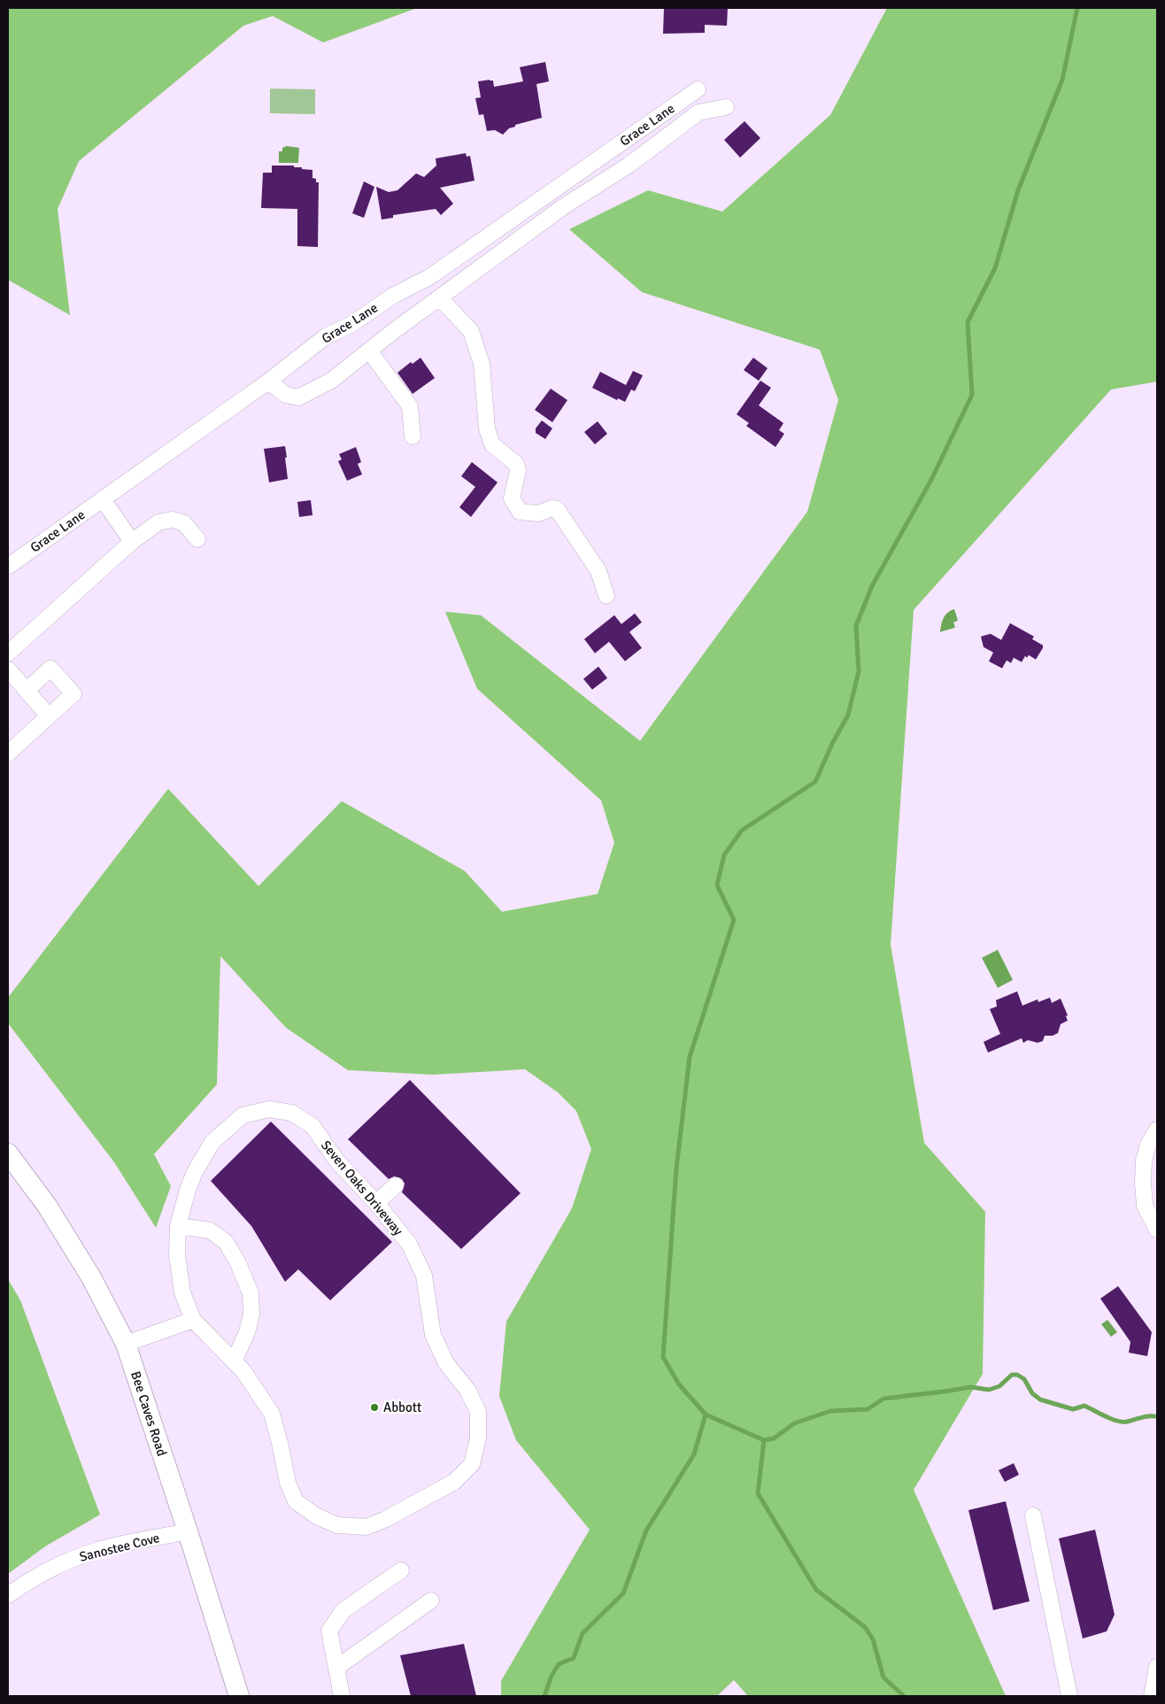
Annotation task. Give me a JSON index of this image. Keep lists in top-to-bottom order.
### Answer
{
  "streets": {
    "main road": ["Bee Caves Road"],
    "street": ["Grace Lane", "Seven Oaks Driveway", "Sanostee Cove"]
  },
  "crossings": [
    ["Bee Caves Road", "Sanostee Cove"]
  ],
  "places": ["Abbott"]
}
